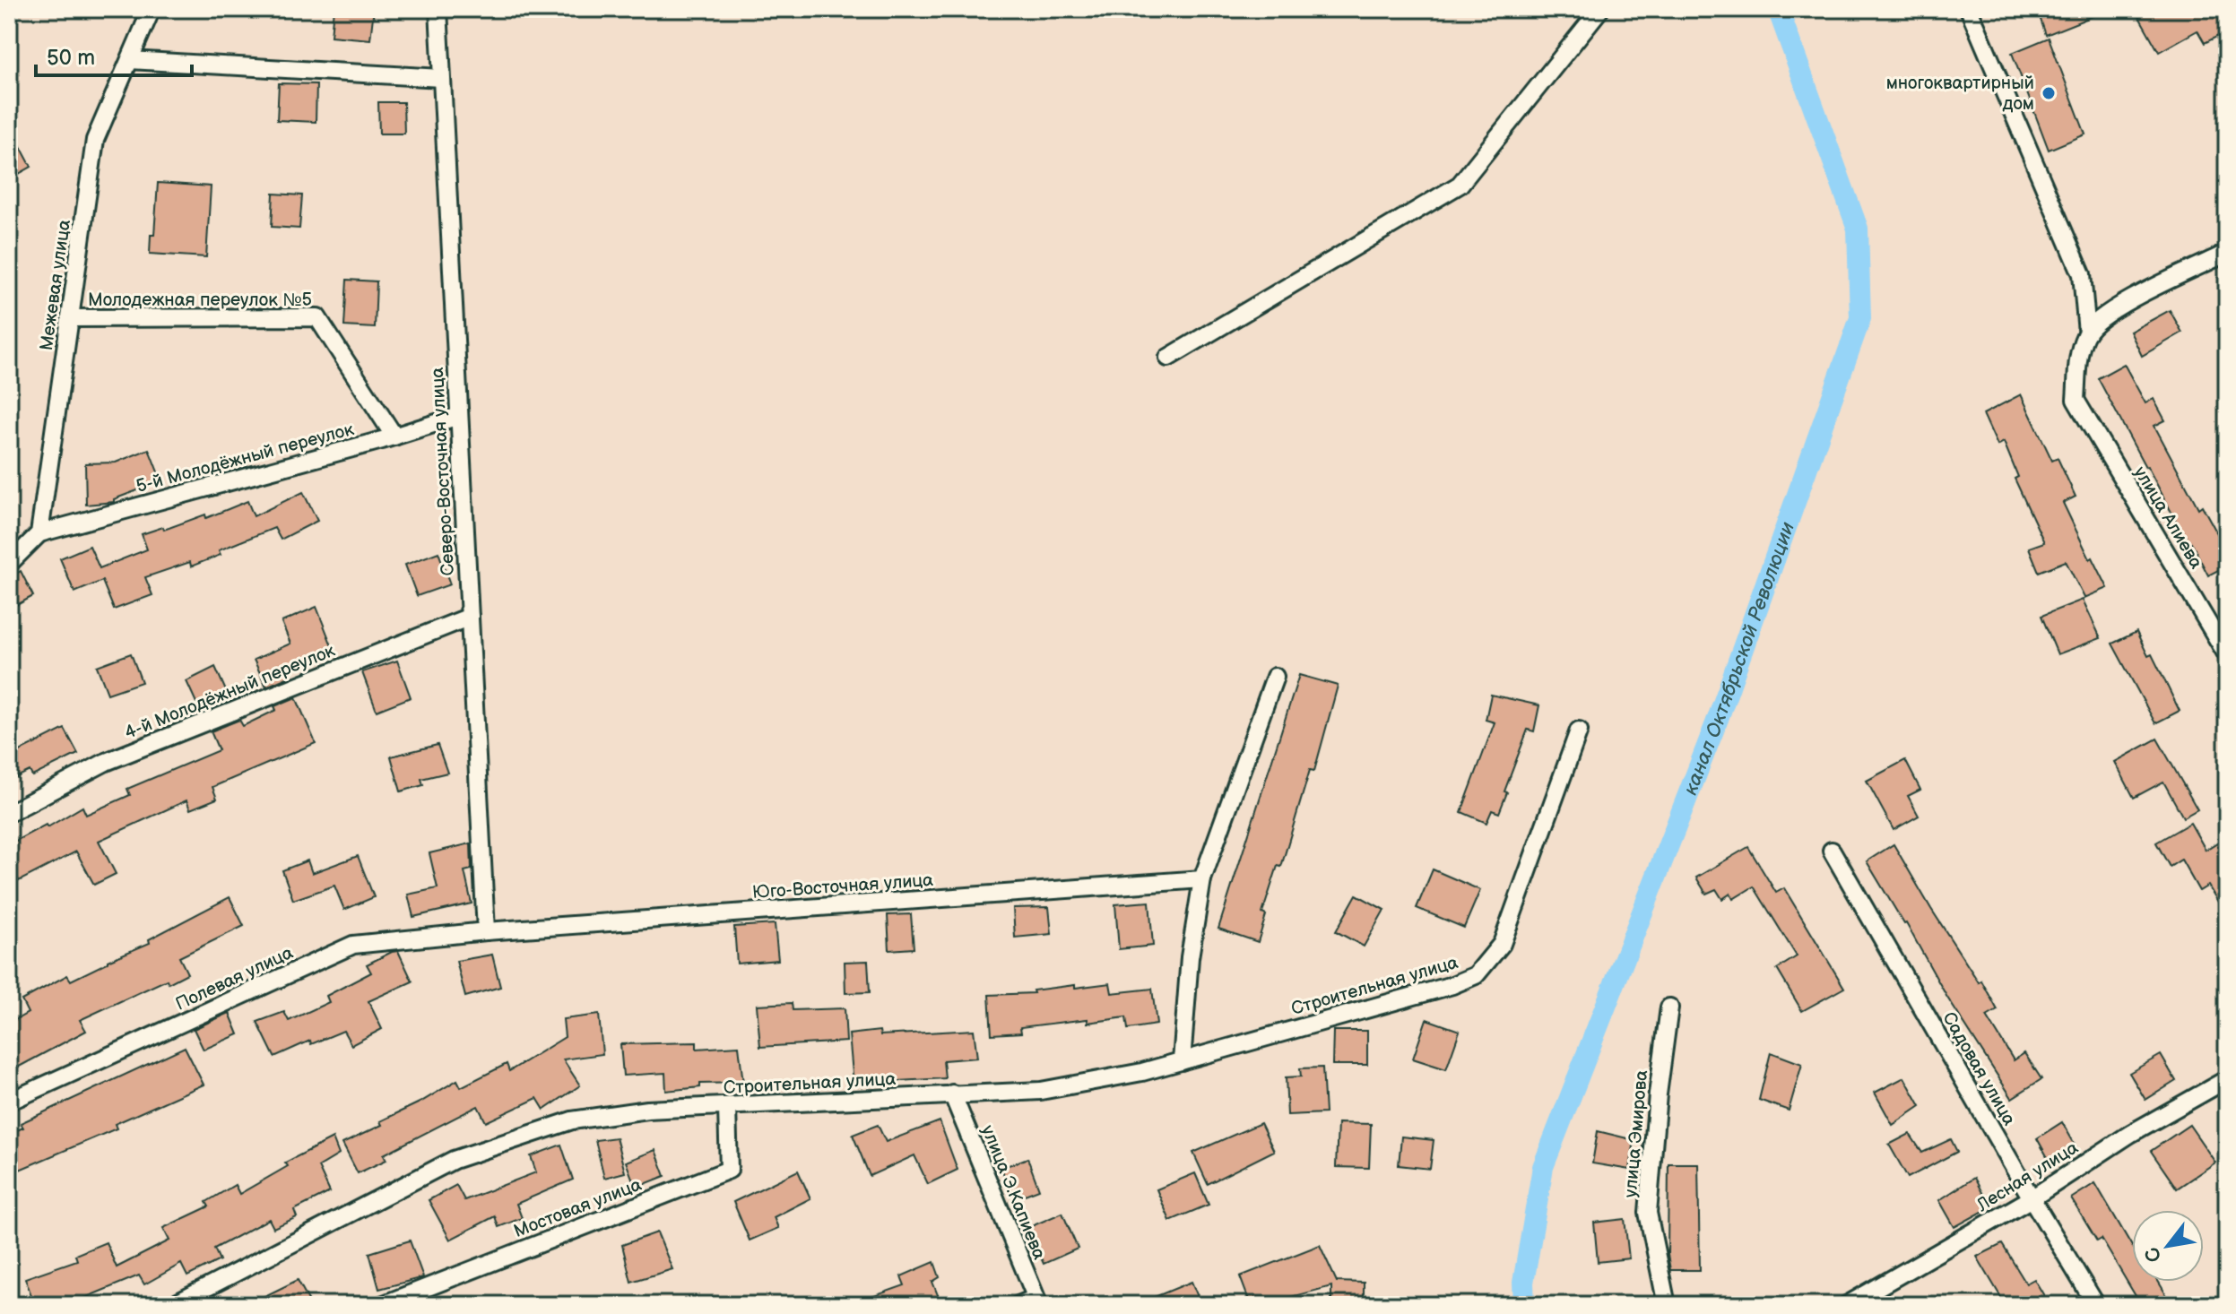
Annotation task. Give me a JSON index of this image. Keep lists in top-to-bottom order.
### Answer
{
  "streets": {
    "street": [
      "Межевая улица",
      "Молодежная переулок №5",
      "5-й Молодёжный переулок",
      "Северо-Восточная улица",
      "улица Алиева",
      "4-й Молодёжный переулок",
      "Юго-Восточная улица",
      "Полевая улица",
      "Строительная улица",
      "Садовая улица",
      "улица Эмирова",
      "Лесная улица",
      "улица Э.Капиева",
      "Мостовая улица"
    ]
  },
  "crossings": [
    ["Межевая улица", "Молодежная переулок №5"],
    ["Межевая улица", "5-й Молодёжный переулок"],
    ["Молодежная переулок №5", "5-й Молодёжный переулок"],
    ["5-й Молодёжный переулок", "Северо-Восточная улица"],
    ["Северо-Восточная улица", "4-й Молодёжный переулок"],
    ["Северо-Восточная улица", "Юго-Восточная улица"],
    ["Северо-Восточная улица", "Полевая улица"],
    ["Юго-Восточная улица", "Полевая улица"],
    ["Строительная улица", "улица Э.Капиева"],
    ["Строительная улица", "Мостовая улица"],
    ["Садовая улица", "Лесная улица"]
  ],
  "water": ["канал Октябрьской Революции"],
  "places": ["многоквартирный дом"],
  "scale_bar": "50 m",
  "north": "bottom left"
}
